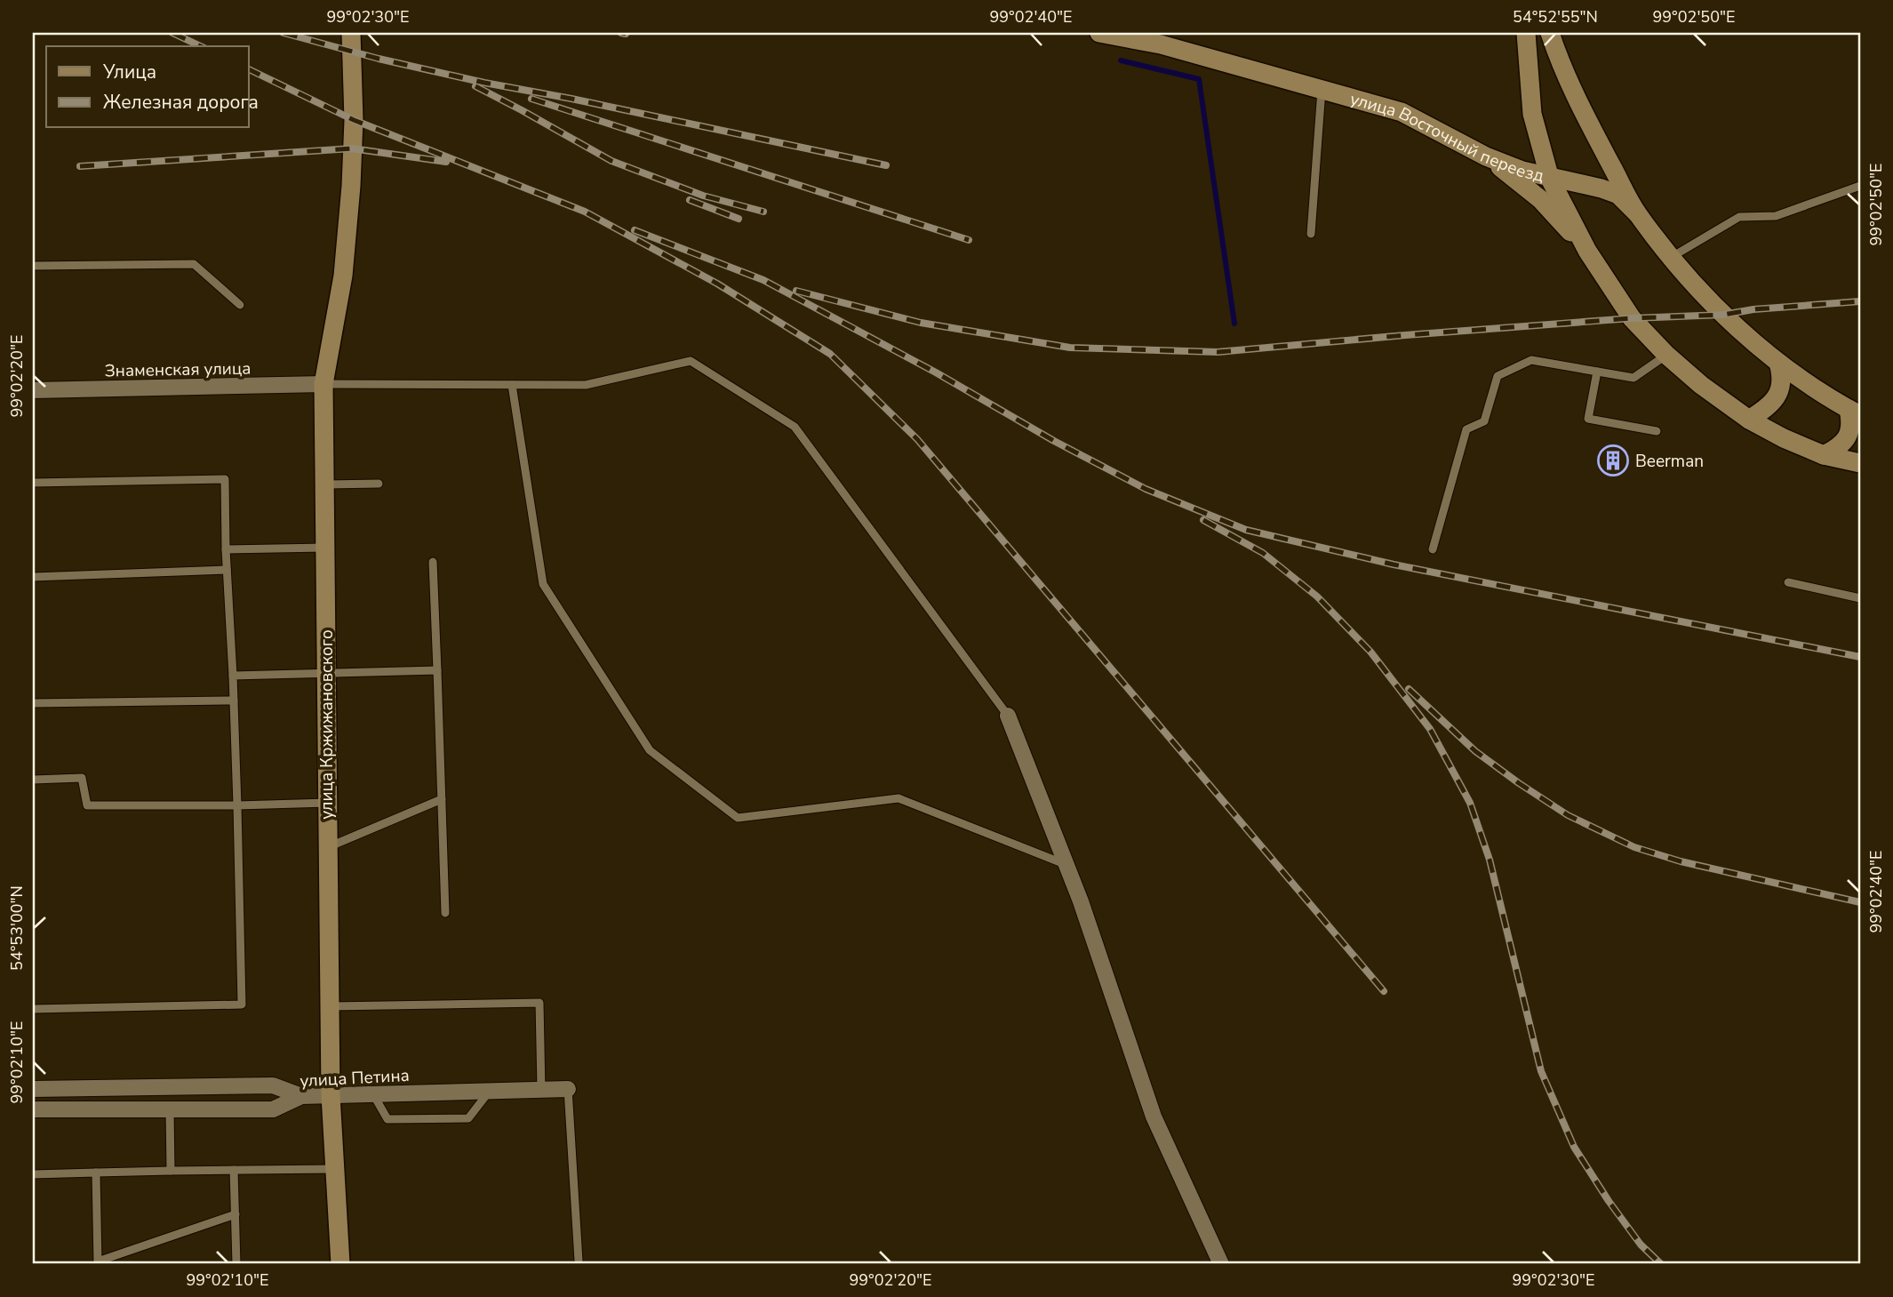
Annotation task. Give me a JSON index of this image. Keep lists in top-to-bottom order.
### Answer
{
  "streets": {
    "street": [
      "улица Восточный переезд",
      "Знаменская улица",
      "улица Кржижановского",
      "улица Петина"
    ]
  },
  "crossings": [
    ["Знаменская улица", "улица Кржижановского"],
    ["улица Кржижановского", "улица Петина"]
  ],
  "places": {
    "building": ["Beerman"]
  },
  "legend": ["Улица", "Железная дорога"],
  "coordinates": [
    "99°02'30\"E",
    "99°02'40\"E",
    "54°52'55\"N",
    "99°02'50\"E",
    "99°02'20\"E",
    "54°53'00\"N",
    "99°02'10\"E"
  ]
}
